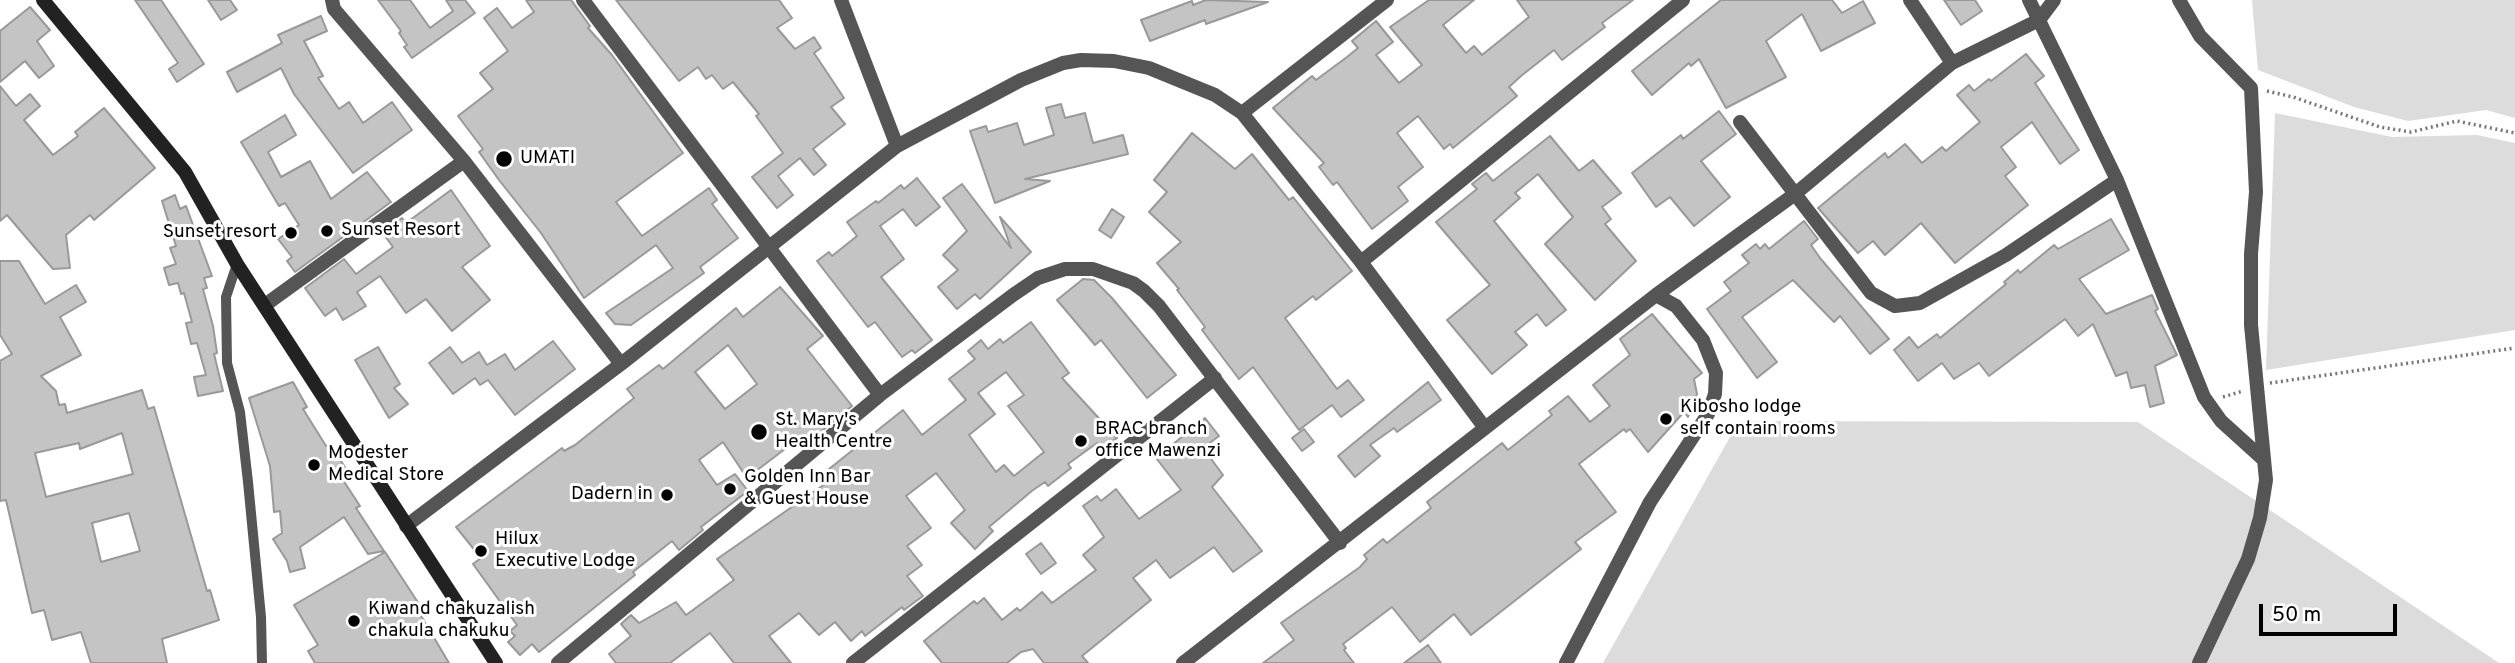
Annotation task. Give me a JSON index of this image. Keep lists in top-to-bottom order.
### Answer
{
  "places": [
    "UMATI",
    "Sunset Resort",
    "Sunset resort",
    "Kibosho lodge self contain rooms",
    "St. Mary's Health Centre",
    "BRAC branch office Mawenzi",
    "Modester Medical Store",
    "Golden Inn Bar & Guest House",
    "Dadern in",
    "Hilux Executive Lodge",
    "Kiwand chakuzalish chakula chakuku"
  ],
  "scale_bar": "50 m"
}
